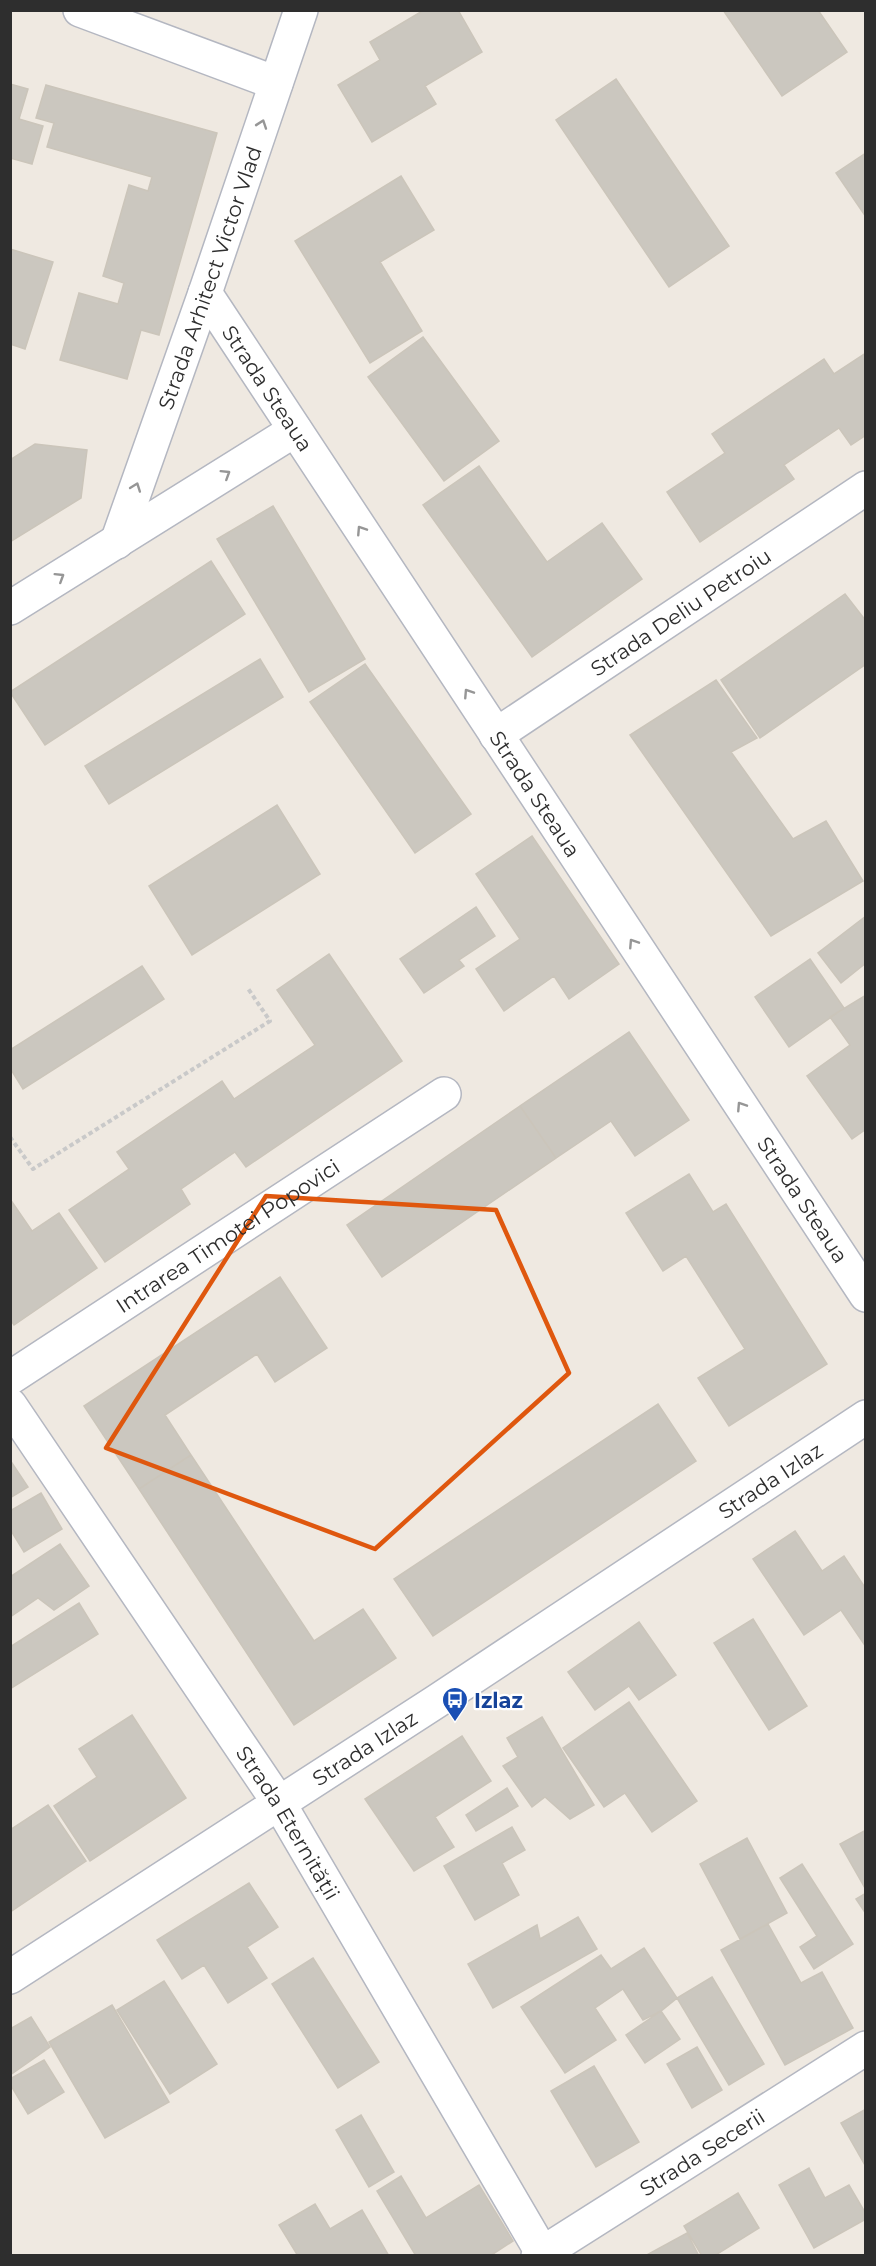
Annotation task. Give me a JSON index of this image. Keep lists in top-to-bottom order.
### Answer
{
  "streets": {
    "street": [
      "Strada Arhitect Victor Vlad",
      "Strada Steaua",
      "Strada Deliu Petroiu",
      "Intrarea Timotei Popovici",
      "Strada Izlaz",
      "Strada Eternității",
      "Strada Secerii"
    ]
  },
  "crossings": [
    ["Strada Arhitect Victor Vlad", "Strada Steaua"],
    ["Strada Steaua", "Strada Deliu Petroiu"],
    ["Strada Izlaz", "Strada Eternității"],
    ["Strada Eternității", "Strada Secerii"]
  ],
  "one_way": ["Strada Arhitect Victor Vlad", "Strada Steaua"],
  "places": {
    "bus stop": ["Izlaz"]
  }
}
